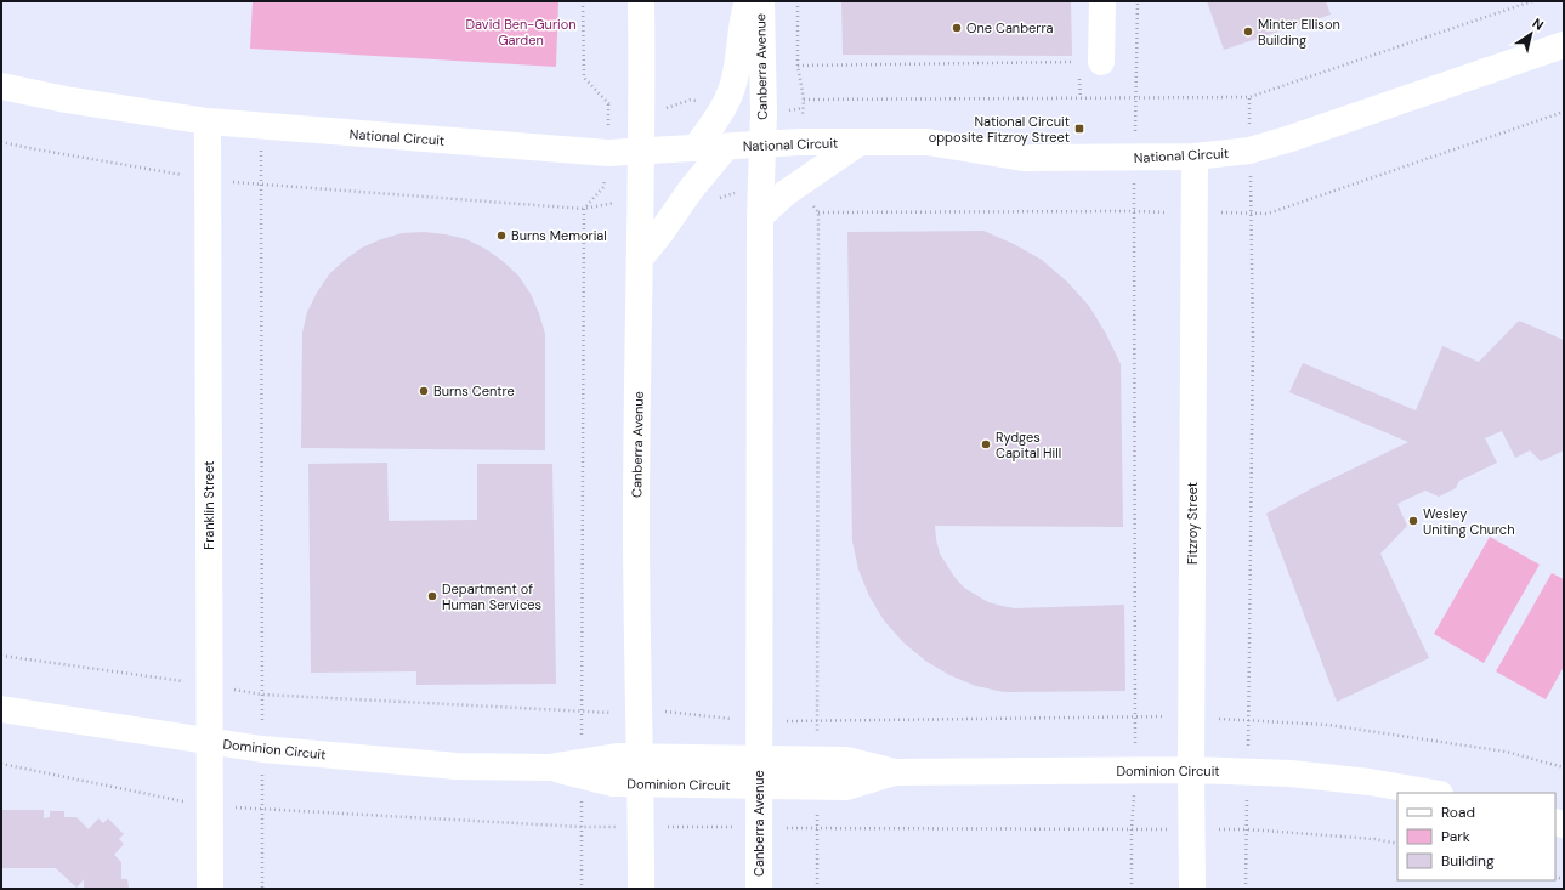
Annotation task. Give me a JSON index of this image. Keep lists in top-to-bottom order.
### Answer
{
  "streets": {
    "main road": [
      "Canberra Avenue",
      "National Circuit",
      "Franklin Street",
      "Fitzroy Street",
      "Dominion Circuit"
    ]
  },
  "crossings": [
    ["Canberra Avenue", "National Circuit"],
    ["Canberra Avenue", "Dominion Circuit"],
    ["National Circuit", "Franklin Street"],
    ["National Circuit", "Fitzroy Street"],
    ["Franklin Street", "Dominion Circuit"],
    ["Fitzroy Street", "Dominion Circuit"]
  ],
  "parks": ["David Ben-Gurion Garden"],
  "places": {
    "other": [
      "One Canberra",
      "Minter Ellison Building",
      "Burns Memorial",
      "Burns Centre",
      "Rydges Capital Hill",
      "Wesley Uniting Church",
      "Department of Human Services"
    ],
    "transit": ["National Circuit opposite Fitzroy Street"]
  },
  "legend": ["Road", "Park", "Building"],
  "north": "top right"
}
